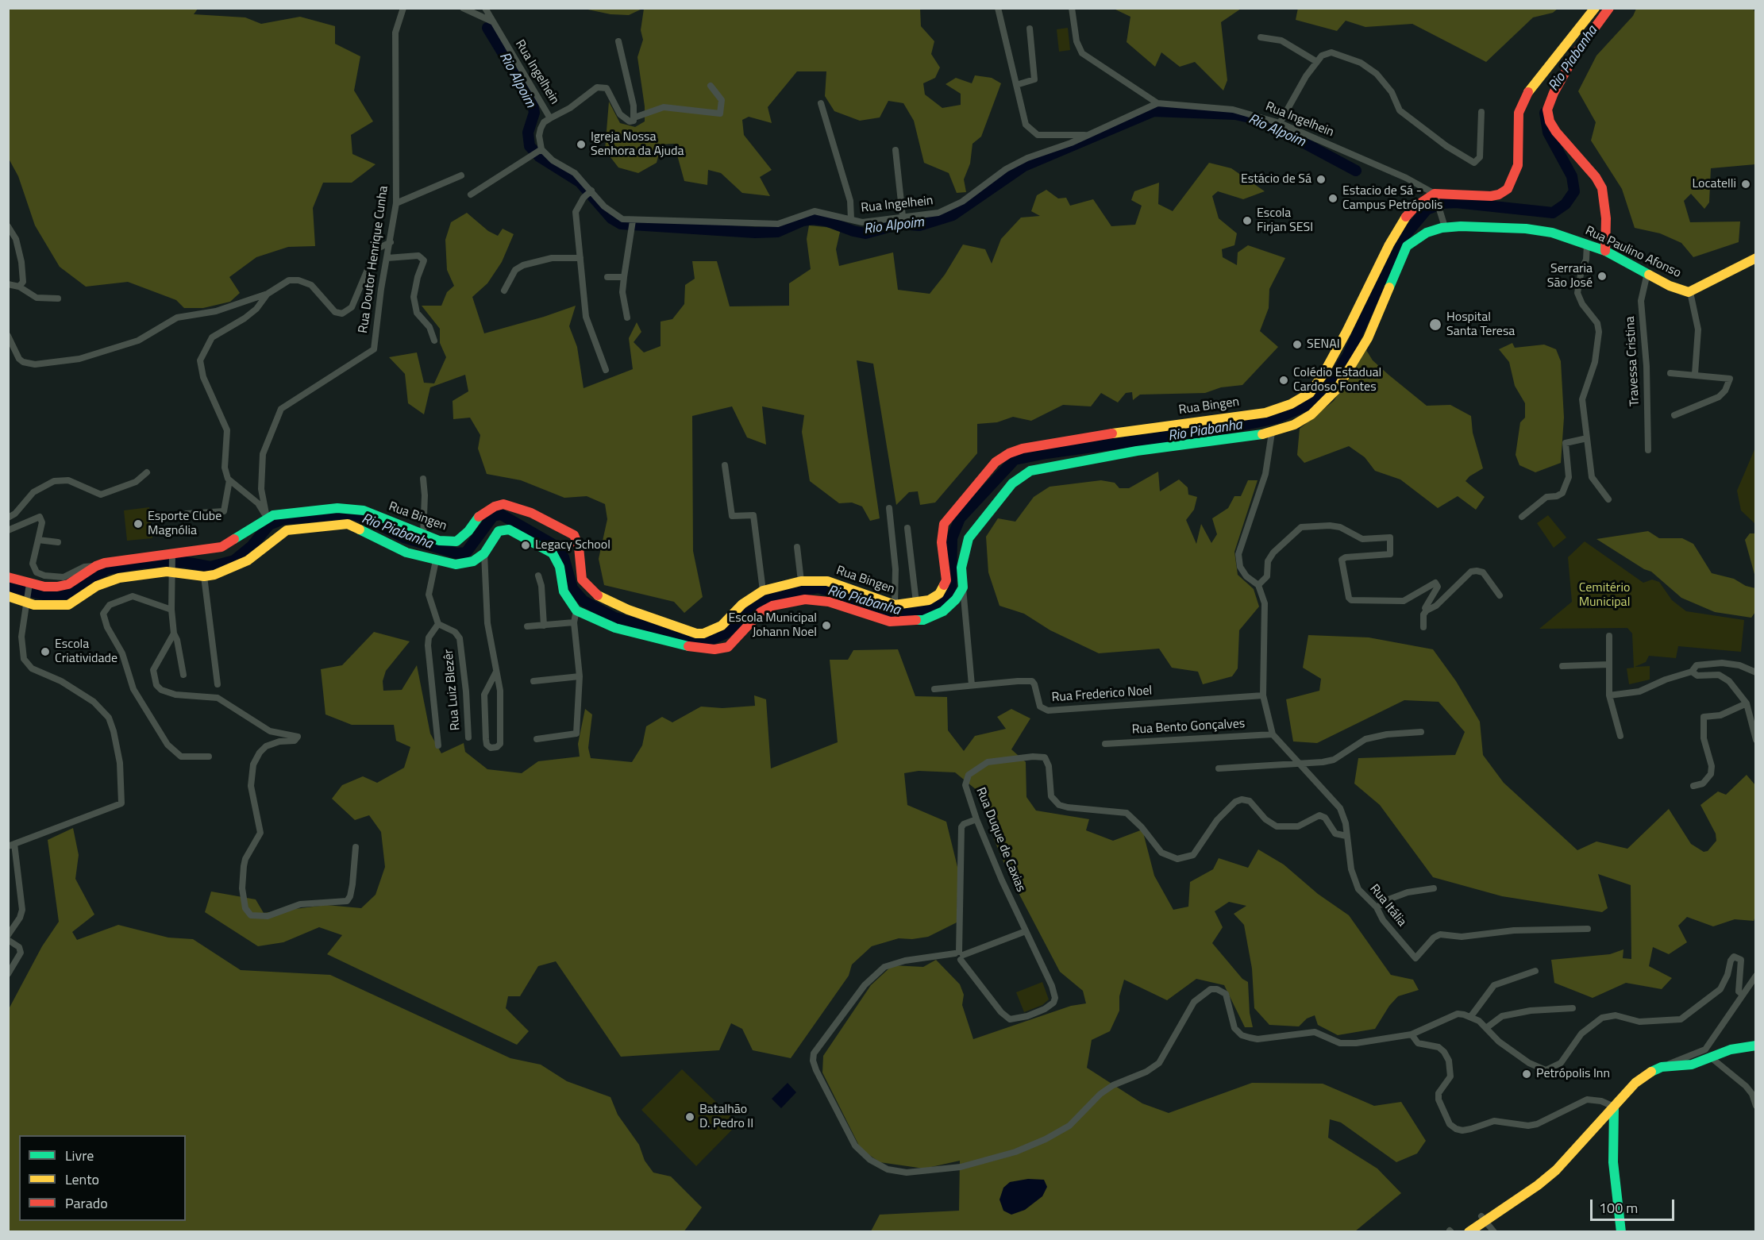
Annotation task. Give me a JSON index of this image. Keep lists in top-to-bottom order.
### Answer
{
  "streets": {
    "main road": ["Rua Paulino Afonso", "Rua Bingen"],
    "street": [
      "Rua Ingelhein",
      "Rua Doutor Henrique Cunha",
      "Travessa Cristina",
      "Rua Luiz Blezêr",
      "Rua Frederico Noel",
      "Rua Bento Gonçalves",
      "Rua Duque de Caxias",
      "Rua Itália"
    ]
  },
  "crossings": [
    ["Rua Ingelhein", "Rua Bingen"],
    ["Rua Paulino Afonso", "Travessa Cristina"],
    ["Rua Doutor Henrique Cunha", "Rua Bingen"],
    ["Rua Duque de Caxias", "Rua Itália"]
  ],
  "water": ["Rio Piabanha", "Rio Alpoim"],
  "parks": ["Cemitério Municipal"],
  "places": [
    "Igreja Nossa Senhora da Ajuda",
    "Estácio de Sá",
    "Locatelli",
    "Estacio de Sá - Campus Petrópolis",
    "Escola Firjan SESI",
    "Serraria São José",
    "Hospital Santa Teresa",
    "SENAI",
    "Colédio Estadual Cardoso Fontes",
    "Esporte Clube Magnólia",
    "Legacy School",
    "Escola Municipal Johann Noel",
    "Escola Criatividade",
    "Petrópolis Inn",
    "Batalhão D. Pedro II"
  ],
  "legend": ["Livre", "Lento", "Parado"],
  "scale_bar": "100 m"
}
